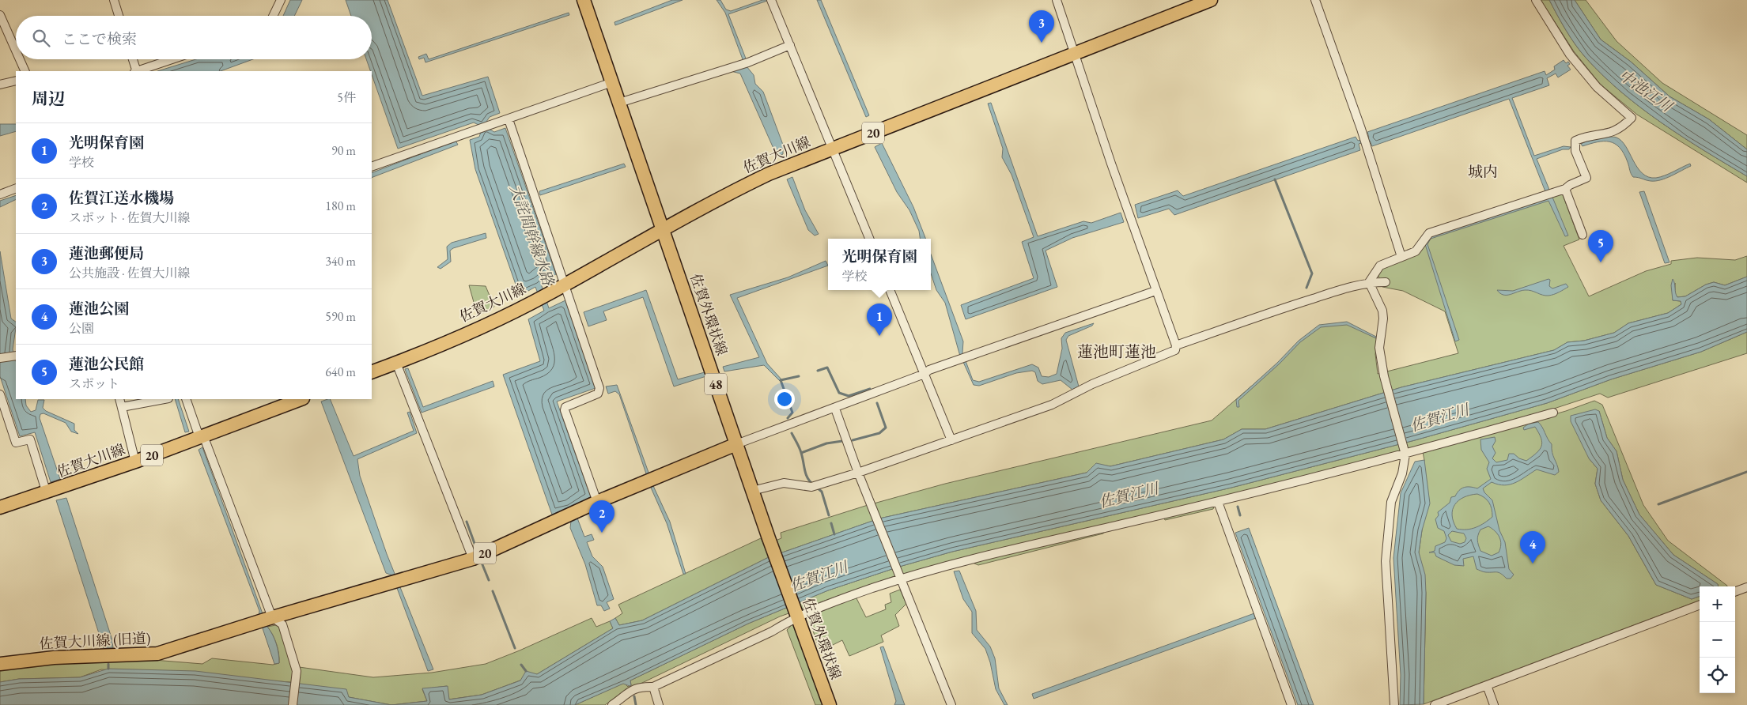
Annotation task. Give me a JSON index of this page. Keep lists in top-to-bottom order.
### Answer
{
  "streets": {
    "main road": [
      "20",
      "佐賀大川線",
      "佐賀外環状線",
      "48",
      "佐賀大川線 (旧道)"
    ]
  },
  "crossings": [
    ["20", "佐賀外環状線"],
    ["20", "佐賀大川線 (旧道)"],
    ["佐賀大川線", "佐賀外環状線"]
  ],
  "districts": ["城内", "蓮池町蓮池"],
  "water": ["中池江川", "大詫間幹線水路", "佐賀江川"],
  "page": {
    "pins": [
      "3",
      "5",
      "1",
      "2",
      "4"
    ],
    "search": "ここで検索",
    "heading": ["周辺", "5件"],
    "list": [
      {
        "mark": "1",
        "name": "光明保育園",
        "note": "学校",
        "value": "90 m"
      },
      {
        "mark": "2",
        "name": "佐賀江送水機場",
        "note": "スポット · 佐賀大川線",
        "value": "180 m"
      },
      {
        "mark": "3",
        "name": "蓮池郵便局",
        "note": "公共施設 · 佐賀大川線",
        "value": "340 m"
      },
      {
        "mark": "4",
        "name": "蓮池公園",
        "note": "公園",
        "value": "590 m"
      },
      {
        "mark": "5",
        "name": "蓮池公民館",
        "note": "スポット",
        "value": "640 m"
      }
    ],
    "popup": ["光明保育園", "学校"],
    "map_buttons": ["+", "−"]
  }
}
